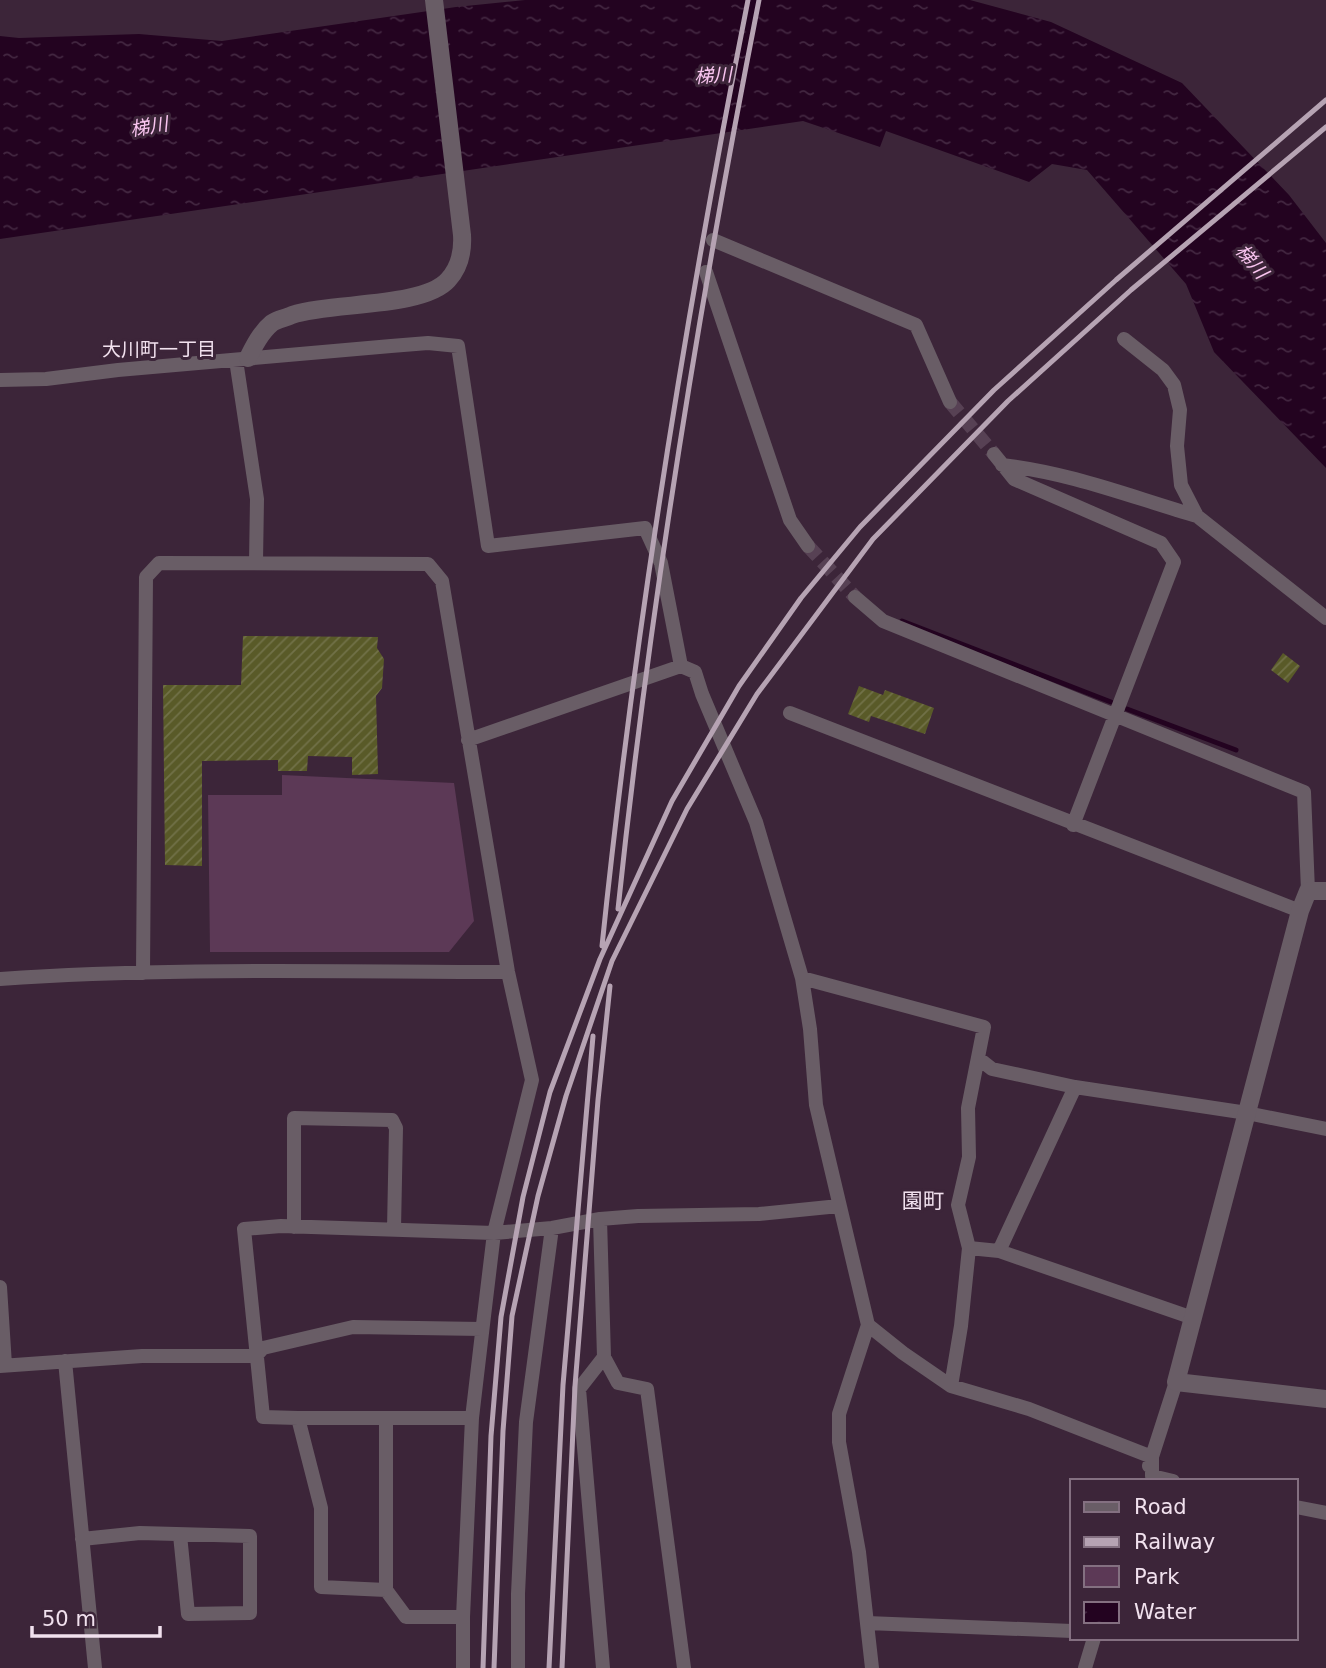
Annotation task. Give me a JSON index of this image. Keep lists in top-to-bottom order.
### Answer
{
  "districts": ["大川町一丁目", "園町"],
  "water": ["梯川"],
  "legend": [
    "Road",
    "Railway",
    "Park",
    "Water"
  ],
  "scale_bar": "50 m"
}
